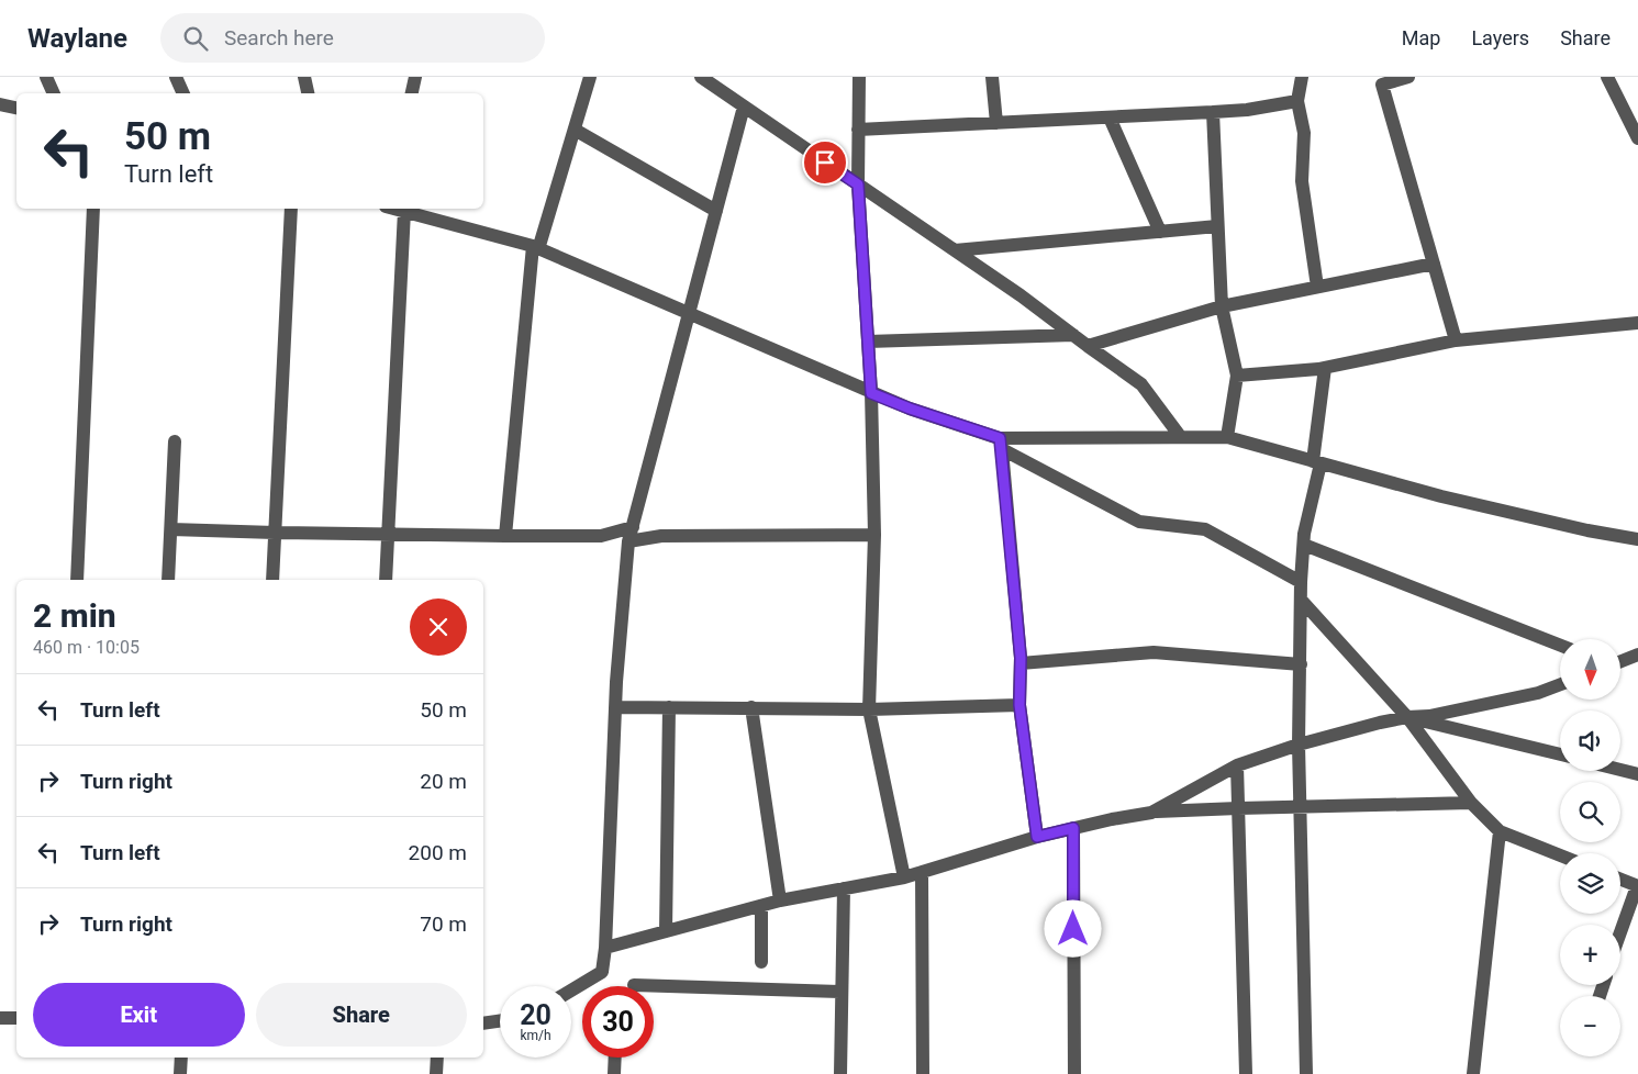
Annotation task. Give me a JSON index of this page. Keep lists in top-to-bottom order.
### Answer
{
  "north": "bottom",
  "page": {
    "header": "Waylane",
    "search": "Search here",
    "nav": ["Map", "Layers", "Share"],
    "turn": ["50 m", "Turn left"],
    "heading": ["2 min", "460 m · 10:05"],
    "map_buttons": ["+", "−"],
    "list": [
      {
        "name": "Turn left",
        "value": "50 m"
      },
      {
        "name": "Turn right",
        "value": "20 m"
      },
      {
        "name": "Turn left",
        "value": "200 m"
      },
      {
        "name": "Turn right",
        "value": "70 m"
      }
    ],
    "buttons": ["Exit", "Share"],
    "speed": "20 km/h",
    "limit": "30"
  }
}
